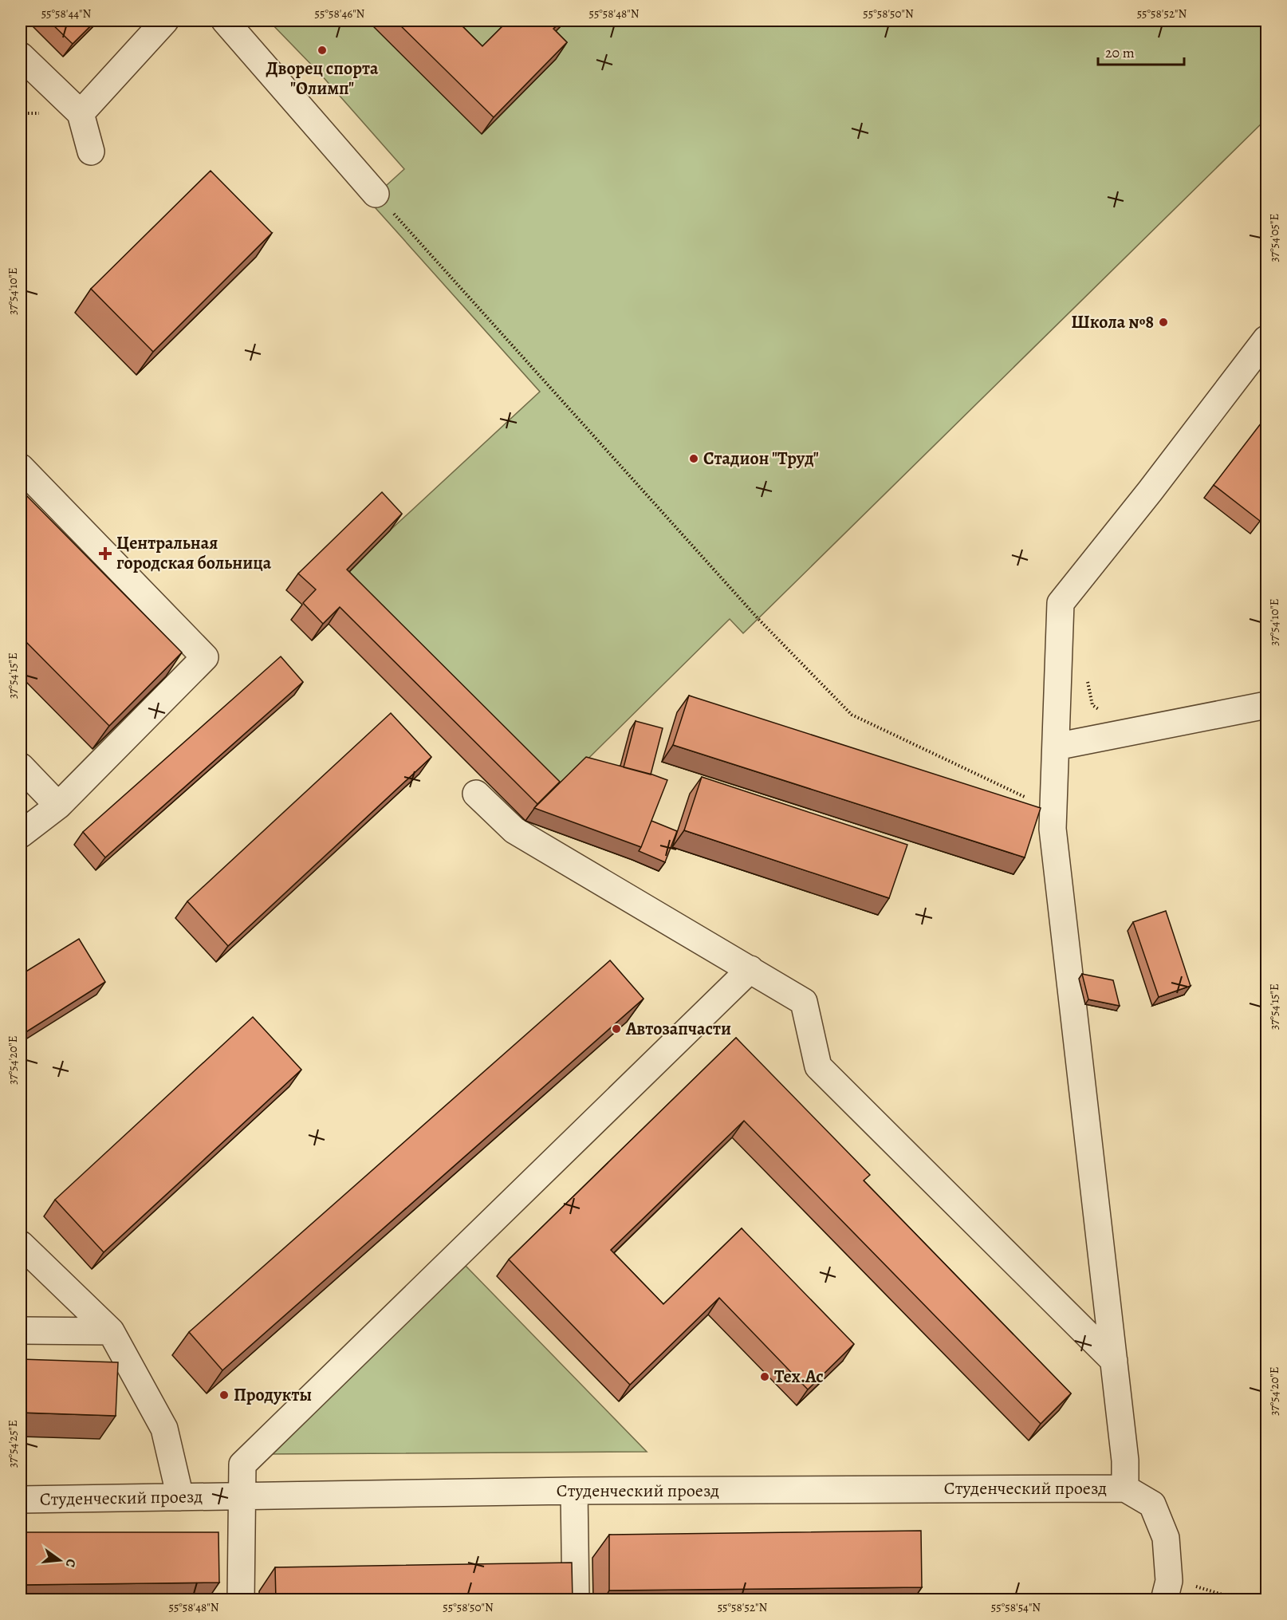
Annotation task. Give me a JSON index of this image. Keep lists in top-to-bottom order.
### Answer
{
  "streets": {
    "street": ["Студенческий проезд"]
  },
  "places": {
    "other": [
      "Дворец спорта \"Олимп\"",
      "Школа №8",
      "Стадион \"Труд\"",
      "Автозапчасти",
      "Тех.Ас",
      "Продукты"
    ],
    "health": ["Центральная городская больница"]
  },
  "scale_bar": "20 m",
  "north": "right",
  "coordinates": [
    "55°58'44\"N",
    "55°58'46\"N",
    "55°58'48\"N",
    "55°58'50\"N",
    "55°58'52\"N",
    "37°54'05\"E",
    "37°54'10\"E",
    "37°54'15\"E",
    "37°54'20\"E",
    "37°54'25\"E",
    "55°58'54\"N"
  ]
}
